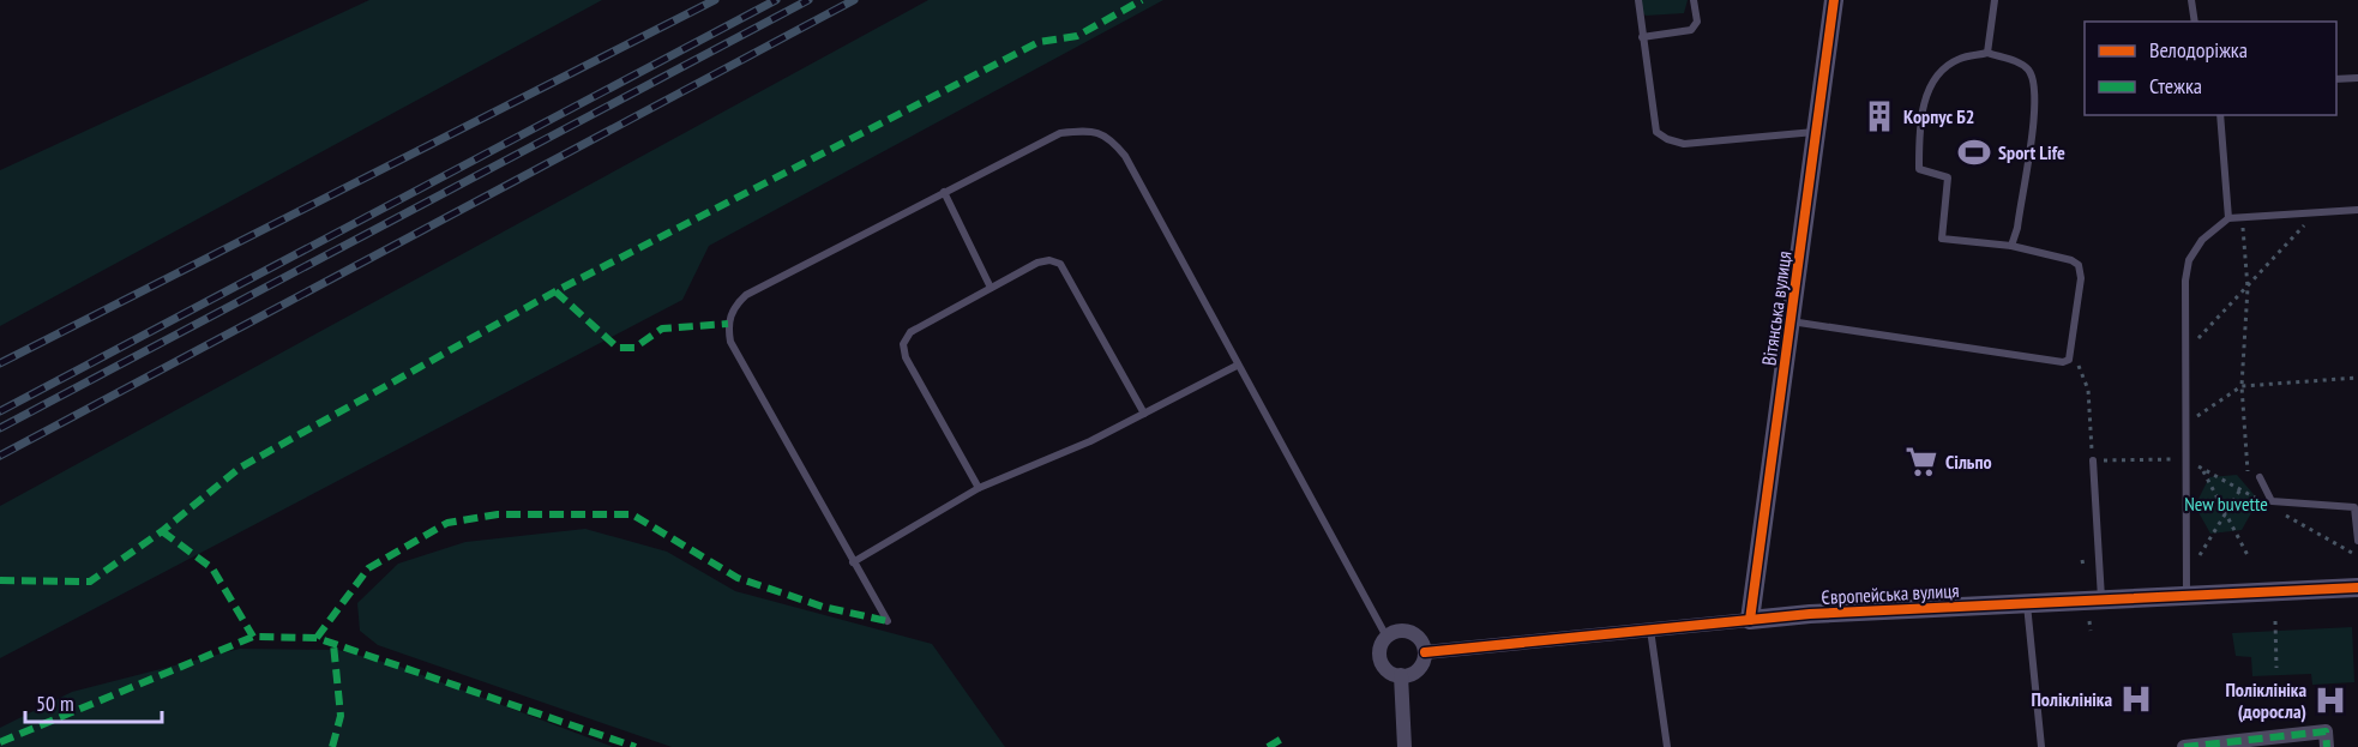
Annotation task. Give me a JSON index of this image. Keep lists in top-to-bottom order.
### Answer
{
  "streets": {
    "street": ["Вітянська вулиця", "Європейська вулиця"]
  },
  "crossings": [
    ["Вітянська вулиця", "Європейська вулиця"]
  ],
  "parks": ["New buvette"],
  "places": {
    "building": ["Корпус Б2"],
    "sports": ["Sport Life"],
    "supermarket": ["Сільпо"],
    "hospital": ["Поліклініка", "Поліклініка (доросла)"]
  },
  "legend": ["Велодоріжка", "Стежка"],
  "scale_bar": "50 m"
}
